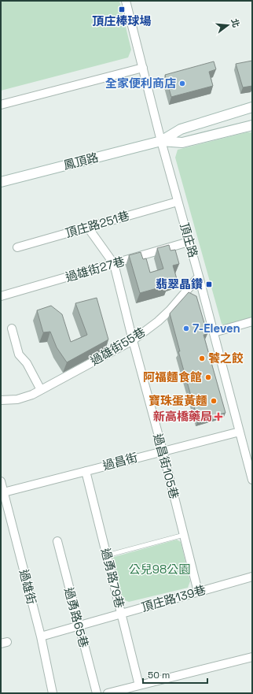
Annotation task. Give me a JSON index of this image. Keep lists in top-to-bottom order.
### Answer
{
  "streets": {
    "main road": ["鳳頂路"],
    "street": [
      "頂庄路251巷",
      "頂庄路",
      "過雄街27巷",
      "過雄街55巷",
      "過昌街",
      "過昌街105巷",
      "過勇路79巷",
      "過雄街",
      "頂庄路139巷",
      "過勇路65巷"
    ]
  },
  "crossings": [
    ["鳳頂路", "頂庄路"],
    ["頂庄路251巷", "頂庄路"],
    ["頂庄路", "過雄街27巷"],
    ["頂庄路", "過雄街55巷"],
    ["頂庄路", "過昌街"],
    ["過雄街27巷", "過昌街105巷"],
    ["過雄街55巷", "過昌街105巷"],
    ["過昌街", "過昌街105巷"],
    ["過昌街", "過勇路79巷"],
    ["過昌街", "過雄街"],
    ["過昌街105巷", "頂庄路139巷"],
    ["過勇路79巷", "頂庄路139巷"],
    ["過雄街", "頂庄路139巷"],
    ["頂庄路139巷", "過勇路65巷"]
  ],
  "parks": ["公兒98公園"],
  "places": {
    "transit": ["頂庄棒球場", "翡翠晶鑽"],
    "other": [
      "全家便利商店",
      "7-Eleven",
      "饕之餃",
      "阿福麵食館",
      "寶珠蛋黃麵"
    ],
    "health": ["新高橋藥局"]
  },
  "scale_bar": "50 m",
  "north": "right"
}
